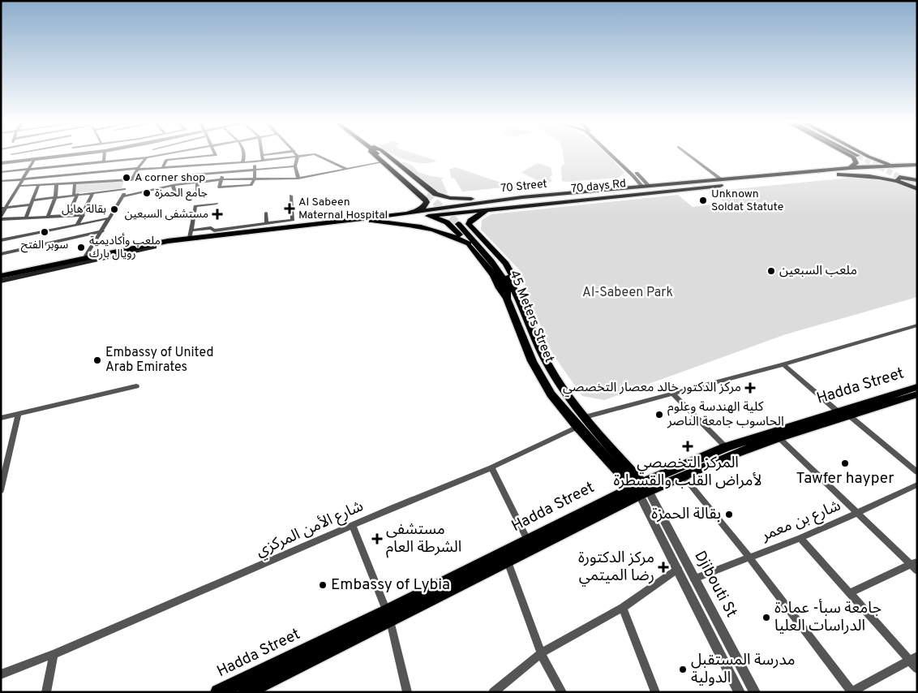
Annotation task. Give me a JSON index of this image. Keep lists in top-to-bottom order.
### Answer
{
  "streets": {
    "main road": [
      "70 Street",
      "70 days Rd",
      "45 Meters Street",
      "Hadda Street"
    ],
    "street": ["شارع بن معمر", "شارع الأمن المركزي", "Djibouti St"]
  },
  "crossings": [
    ["70 Street", "70 days Rd"],
    ["45 Meters Street", "Hadda Street"],
    ["45 Meters Street", "شارع الأمن المركزي"],
    ["45 Meters Street", "Djibouti St"],
    ["Hadda Street", "Djibouti St"],
    ["شارع بن معمر", "Djibouti St"]
  ],
  "parks": ["Al-Sabeen Park"],
  "places": {
    "other": [
      "A corner shop",
      "جامع الحمزة",
      "Unknown Soldat Statute",
      "بقالة هايل",
      "سوبر الفتح",
      "ملعب وأكاديمية رويال بارك",
      "ملعب السبعين",
      "Embassy of United Arab Emirates",
      "كلية الهندسة وعلوم الحاسوب جامعة الناصر",
      "Tawfer hayper",
      "بقالة الحمزة",
      "Embassy of Lybia",
      "جامعة سبأ- عمادة الدراسات العليا",
      "مدرسة المستقبل الدولية"
    ],
    "health": [
      "Al Sabeen Maternal Hospital",
      "مستشفى السبعين",
      "مركز الدكتور خالد معصار التخصصي",
      "المركز التخصصي لأمراض القلب والقسطرة",
      "مستشفى الشرطة العام",
      "مركز الدكتورة رضا الميتمي"
    ]
  }
}
